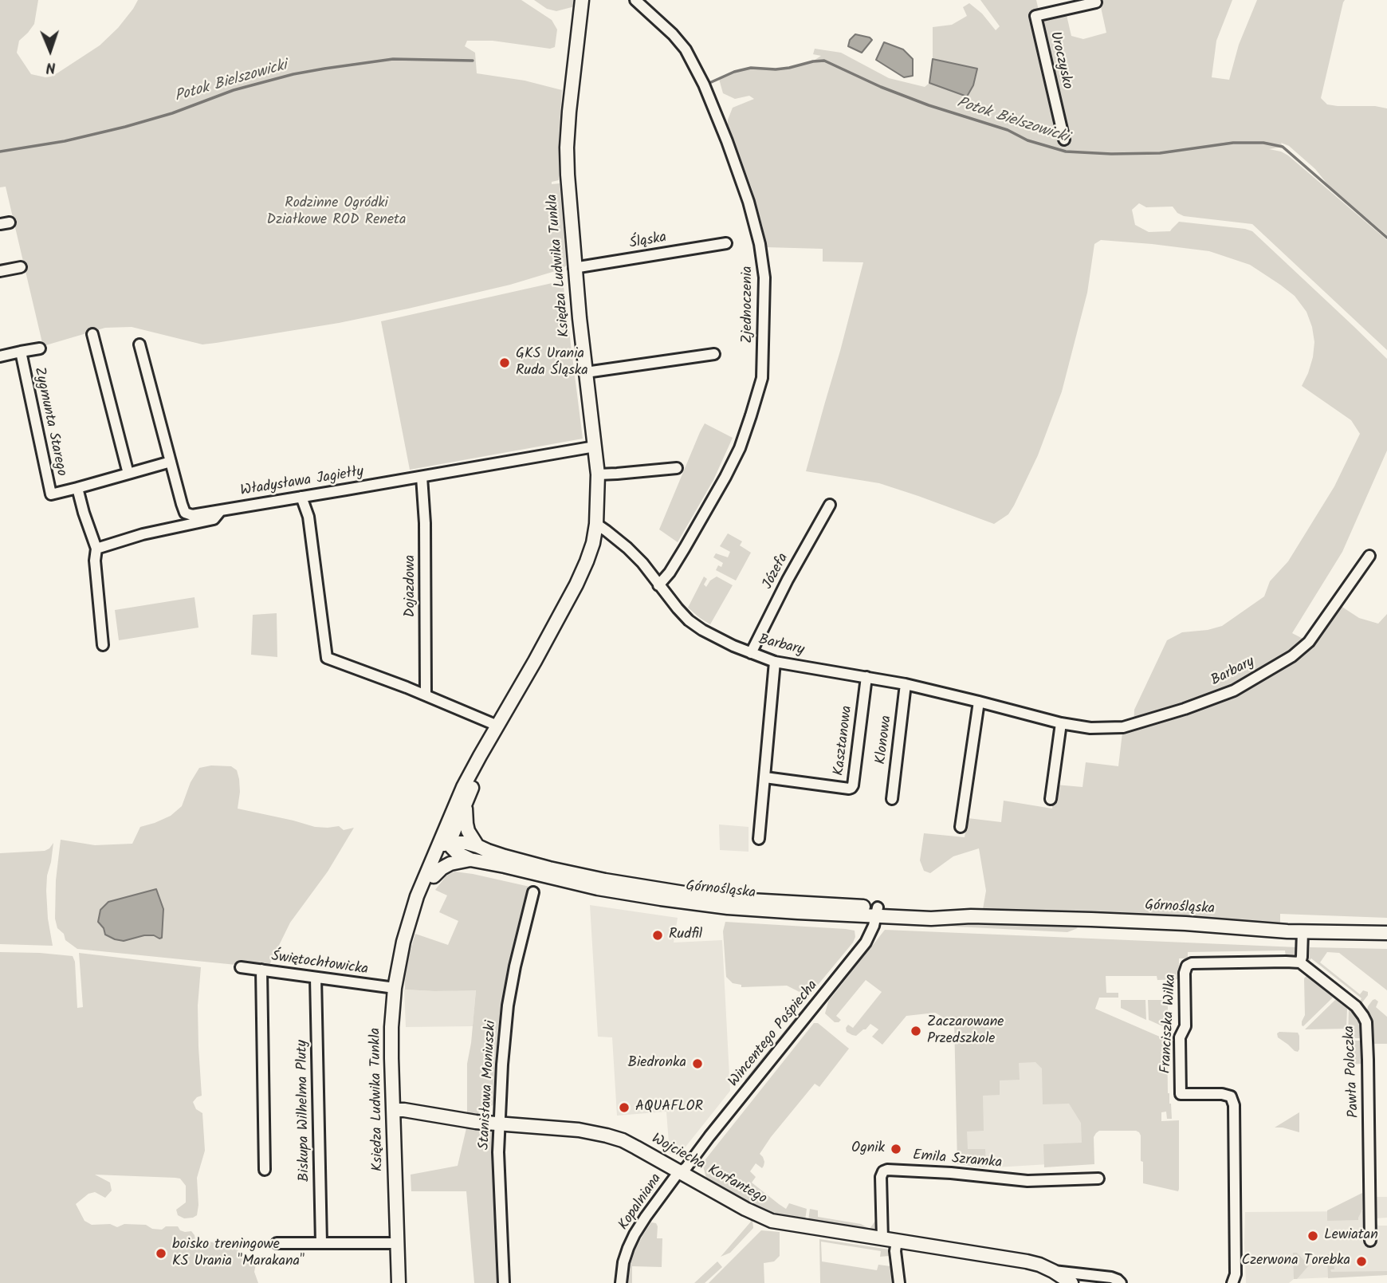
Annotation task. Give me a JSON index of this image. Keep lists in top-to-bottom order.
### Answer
{
  "streets": {
    "street": [
      "Uroczysko",
      "Śląska",
      "Księdza Ludwika Tunkla",
      "Zjednoczenia",
      "Zygmunta Starego",
      "Władysława Jagiełły",
      "Józefa",
      "Dojazdowa",
      "Barbary",
      "Klonowa",
      "Kasztanowa",
      "Górnośląska",
      "Świętochłowicka",
      "Franciszka Wilka",
      "Wincentego Pośpiecha",
      "Pawła Poloczka",
      "Stanisława Moniuszki",
      "Biskupa Wilhelma Pluty",
      "Emila Szramka",
      "Wojciecha Korfantego",
      "Kopalniana"
    ]
  },
  "crossings": [
    ["Śląska", "Księdza Ludwika Tunkla"],
    ["Księdza Ludwika Tunkla", "Władysława Jagiełły"],
    ["Księdza Ludwika Tunkla", "Barbary"],
    ["Księdza Ludwika Tunkla", "Górnośląska"],
    ["Księdza Ludwika Tunkla", "Świętochłowicka"],
    ["Księdza Ludwika Tunkla", "Wojciecha Korfantego"],
    ["Zjednoczenia", "Barbary"],
    ["Władysława Jagiełły", "Dojazdowa"],
    ["Józefa", "Barbary"],
    ["Barbary", "Klonowa"],
    ["Barbary", "Kasztanowa"],
    ["Górnośląska", "Wincentego Pośpiecha"],
    ["Świętochłowicka", "Biskupa Wilhelma Pluty"],
    ["Franciszka Wilka", "Pawła Poloczka"],
    ["Wincentego Pośpiecha", "Wojciecha Korfantego"],
    ["Wincentego Pośpiecha", "Kopalniana"],
    ["Stanisława Moniuszki", "Wojciecha Korfantego"],
    ["Emila Szramka", "Wojciecha Korfantego"],
    ["Wojciecha Korfantego", "Kopalniana"]
  ],
  "water": ["Potok Bielszowicki"],
  "parks": ["Rodzinne Ogródki Działkowe ROD Reneta"],
  "places": [
    "GKS Urania Ruda Śląska",
    "Rudfil",
    "Zaczarowane Przedszkole",
    "Biedronka",
    "AQUAFLOR",
    "Ognik",
    "Lewiatan",
    "boisko treningowe KS Urania \"Marakana\"",
    "Czerwona Torebka"
  ],
  "north": "bottom"
}
